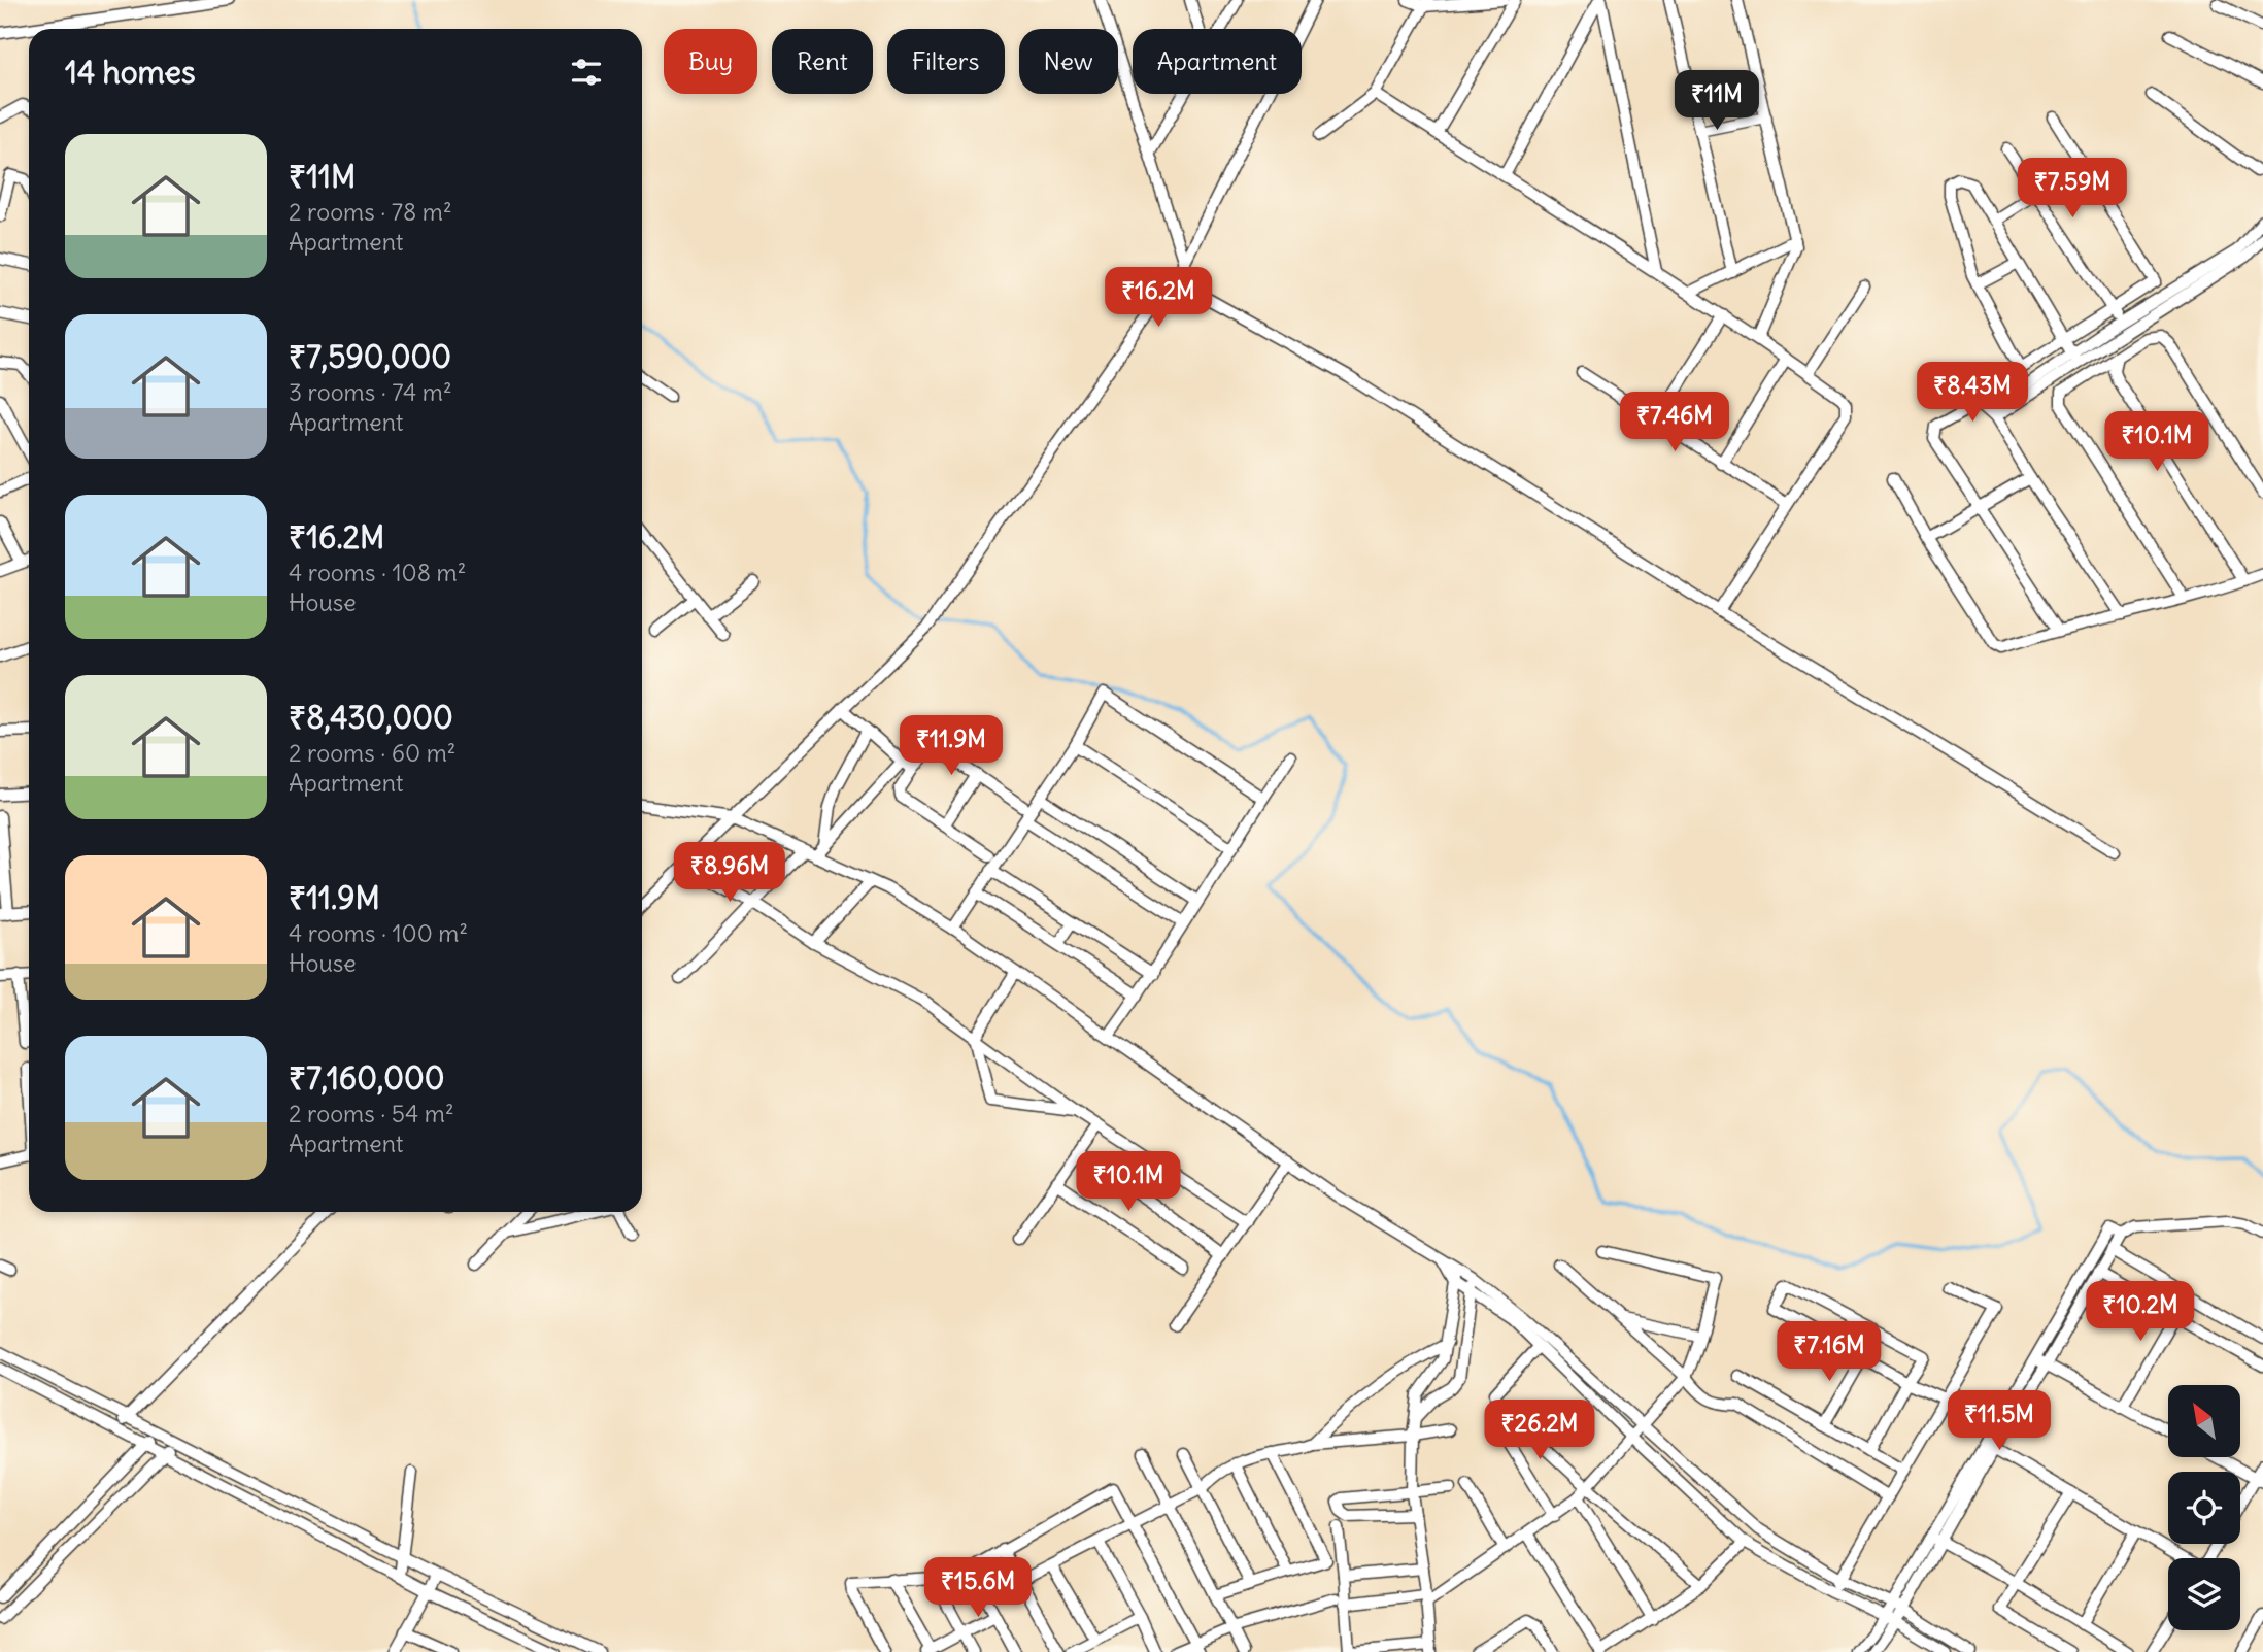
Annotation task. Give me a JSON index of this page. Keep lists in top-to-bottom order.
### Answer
{
  "north": "top left",
  "page": {
    "chip": [
      "Buy",
      "Rent",
      "Filters",
      "New",
      "Apartment"
    ],
    "heading": "14 homes",
    "price": [
      "₹11M",
      "₹7.59M",
      "₹16.2M",
      "₹8.43M",
      "₹7.46M",
      "₹10.1M",
      "₹11.9M",
      "₹8.96M",
      "₹10.1M",
      "₹10.2M",
      "₹7.16M",
      "₹11.5M",
      "₹26.2M",
      "₹15.6M"
    ],
    "list": [
      {
        "name": "₹11M",
        "note": "2 rooms · 78 m² · Apartment"
      },
      {
        "name": "₹7,590,000",
        "note": "3 rooms · 74 m² · Apartment"
      },
      {
        "name": "₹16.2M",
        "note": "4 rooms · 108 m² · House"
      },
      {
        "name": "₹8,430,000",
        "note": "2 rooms · 60 m² · Apartment"
      },
      {
        "name": "₹11.9M",
        "note": "4 rooms · 100 m² · House"
      },
      {
        "name": "₹7,160,000",
        "note": "2 rooms · 54 m² · Apartment"
      }
    ]
  }
}
